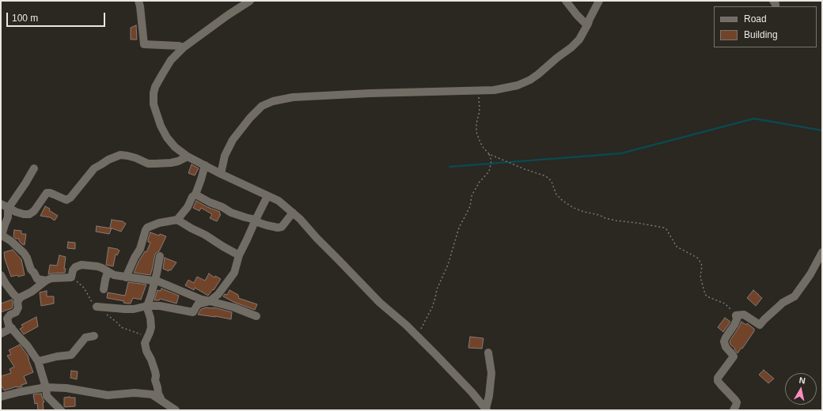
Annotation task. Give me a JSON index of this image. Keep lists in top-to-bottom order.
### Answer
{
  "legend": ["Road", "Building"],
  "scale_bar": "100 m",
  "north": "top"
}
